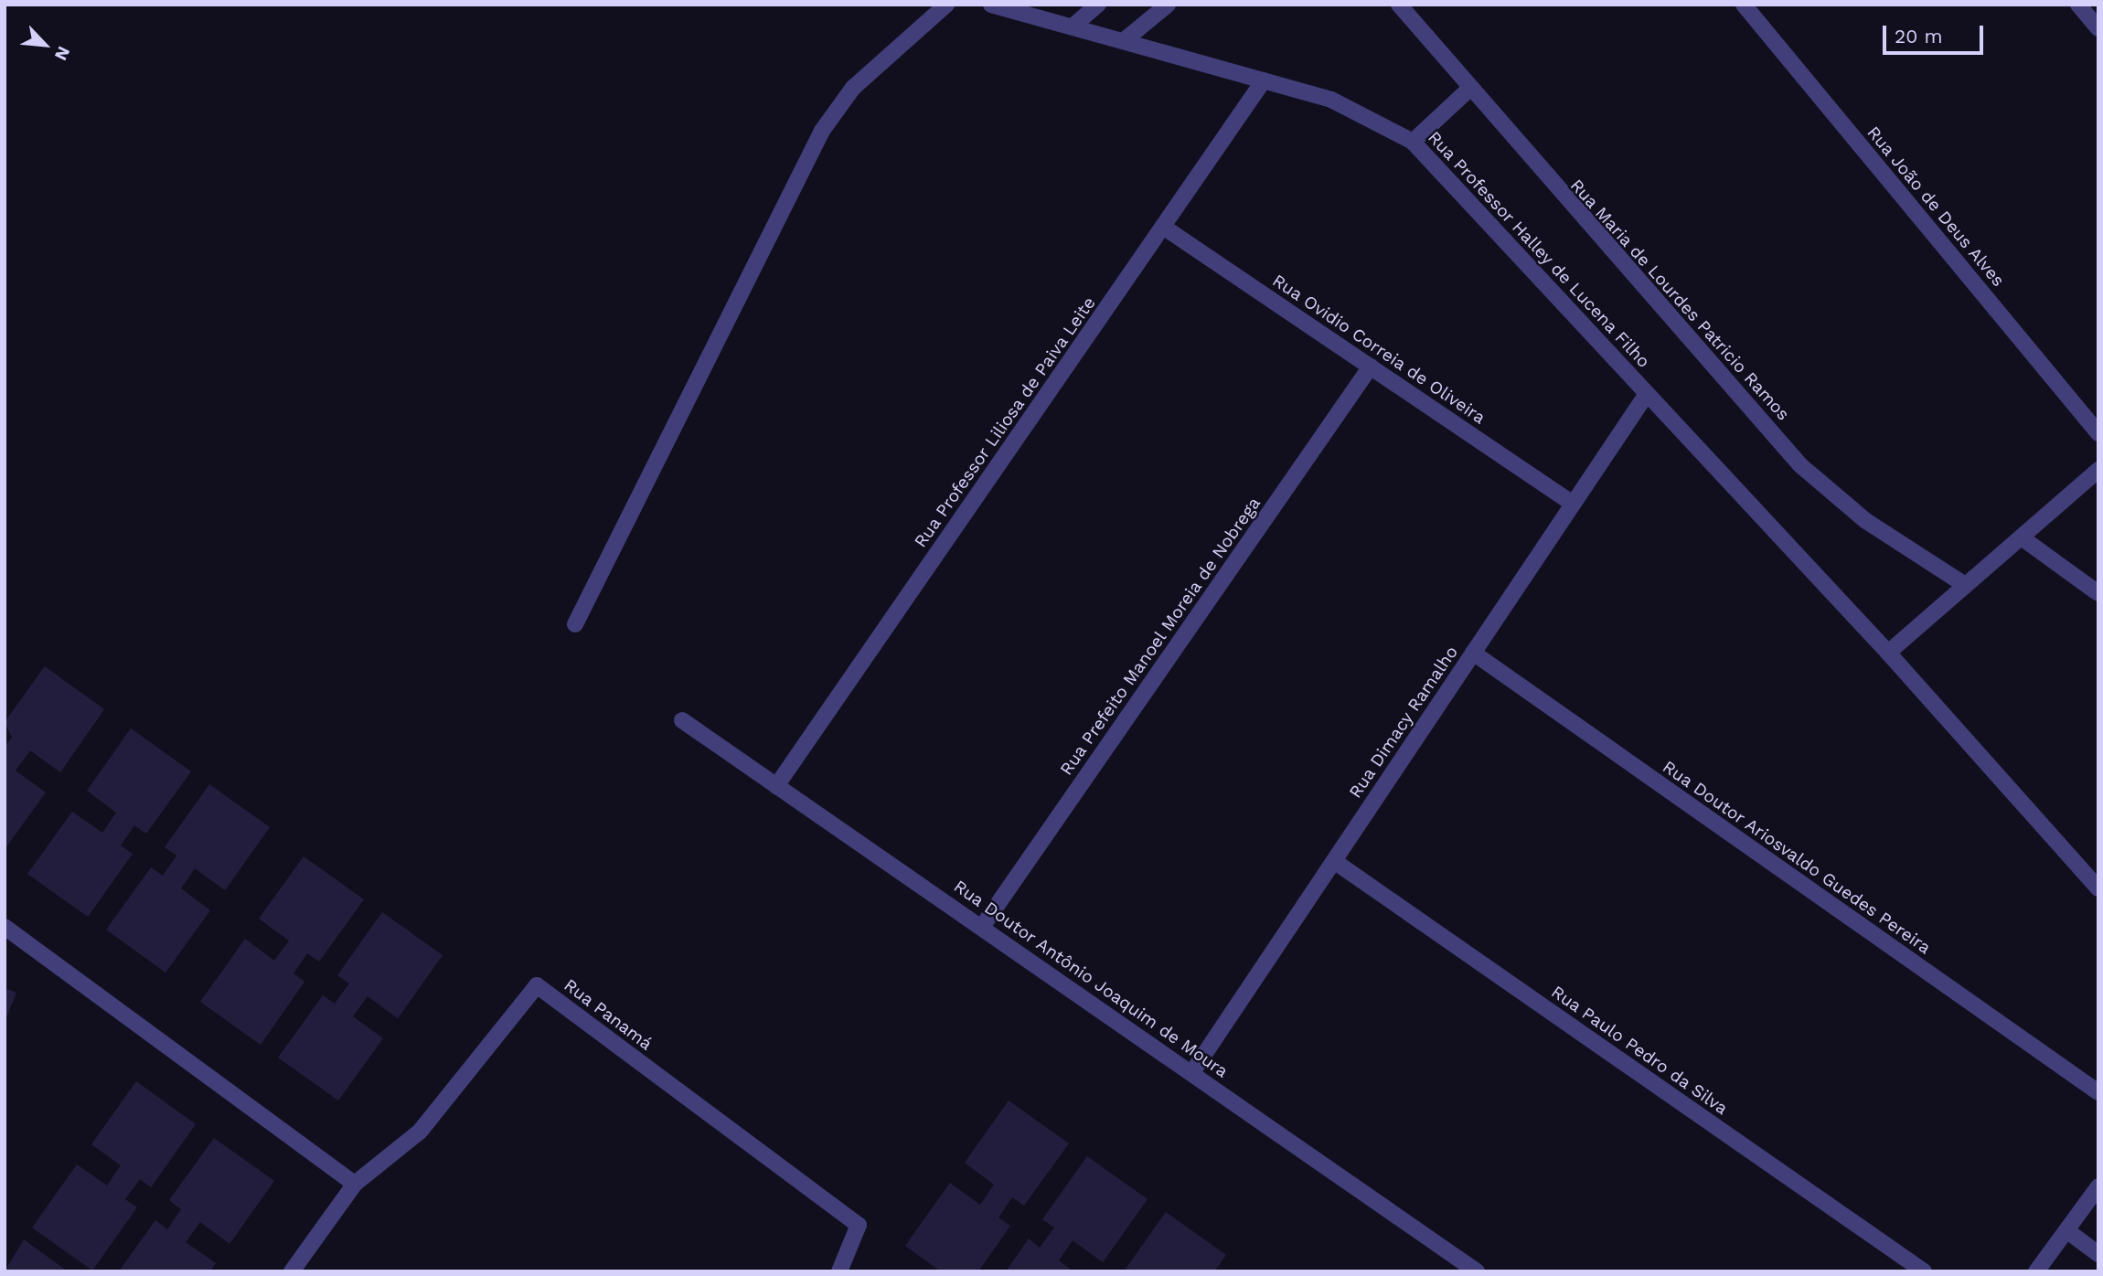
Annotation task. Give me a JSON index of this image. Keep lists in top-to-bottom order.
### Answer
{
  "streets": {
    "street": [
      "Rua João de Deus Alves",
      "Rua Professor Halley de Lucena Filho",
      "Rua Maria de Lourdes Patricio Ramos",
      "Rua Ovidio Correia de Oliveira",
      "Rua Professor Liliosa de Paiva Leite",
      "Rua Prefeito Manoel Moreia de Nobrega",
      "Rua Dimacy Ramalho",
      "Rua Doutor Ariosvaldo Guedes Pereira",
      "Rua Doutor Antônio Joaquim de Moura",
      "Rua Panamá",
      "Rua Paulo Pedro da Silva"
    ]
  },
  "crossings": [
    ["Rua Professor Halley de Lucena Filho", "Rua Professor Liliosa de Paiva Leite"],
    ["Rua Professor Halley de Lucena Filho", "Rua Dimacy Ramalho"],
    ["Rua Ovidio Correia de Oliveira", "Rua Professor Liliosa de Paiva Leite"],
    ["Rua Ovidio Correia de Oliveira", "Rua Prefeito Manoel Moreia de Nobrega"],
    ["Rua Ovidio Correia de Oliveira", "Rua Dimacy Ramalho"],
    ["Rua Professor Liliosa de Paiva Leite", "Rua Doutor Antônio Joaquim de Moura"],
    ["Rua Prefeito Manoel Moreia de Nobrega", "Rua Doutor Antônio Joaquim de Moura"],
    ["Rua Dimacy Ramalho", "Rua Doutor Ariosvaldo Guedes Pereira"],
    ["Rua Dimacy Ramalho", "Rua Doutor Antônio Joaquim de Moura"],
    ["Rua Dimacy Ramalho", "Rua Paulo Pedro da Silva"]
  ],
  "scale_bar": "20 m",
  "north": "bottom right"
}
